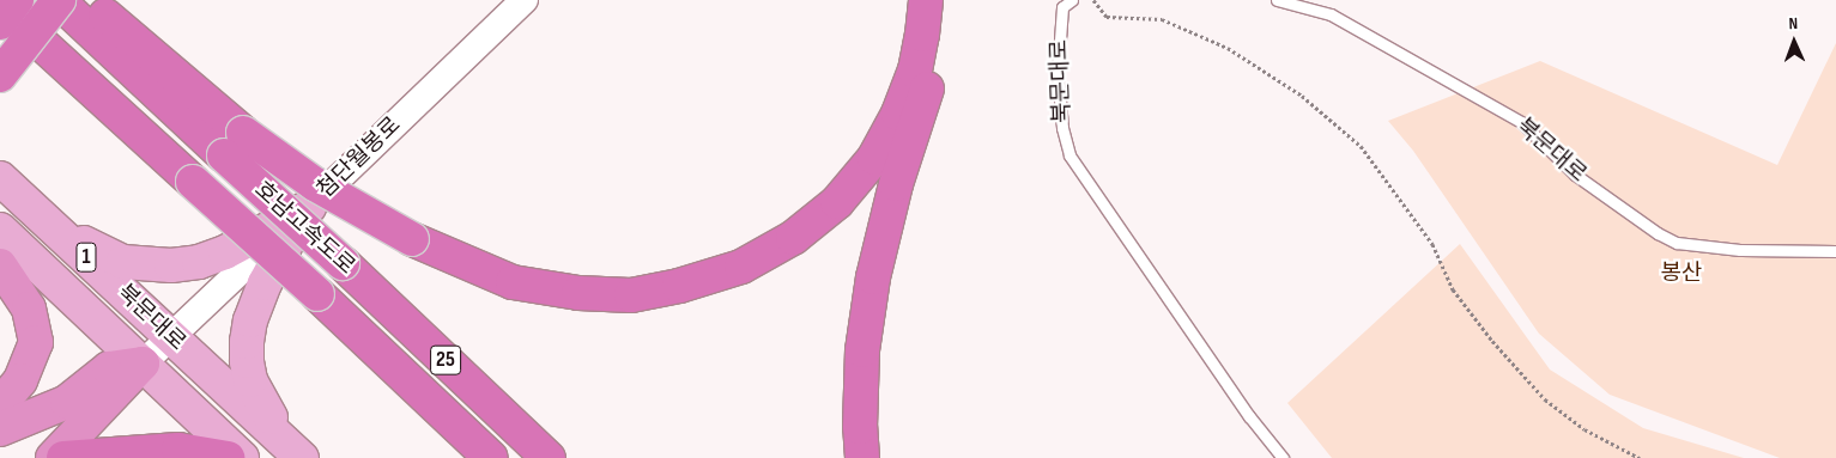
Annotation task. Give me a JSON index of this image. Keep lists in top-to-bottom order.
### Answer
{
  "streets": {
    "highway": ["호남고속도로", "25"],
    "main road": ["북문대로", "1"],
    "street": ["첨단월봉로"]
  },
  "crossings": [
    ["북문대로", "첨단월봉로"]
  ],
  "parks": ["봉산"],
  "north": "top"
}
